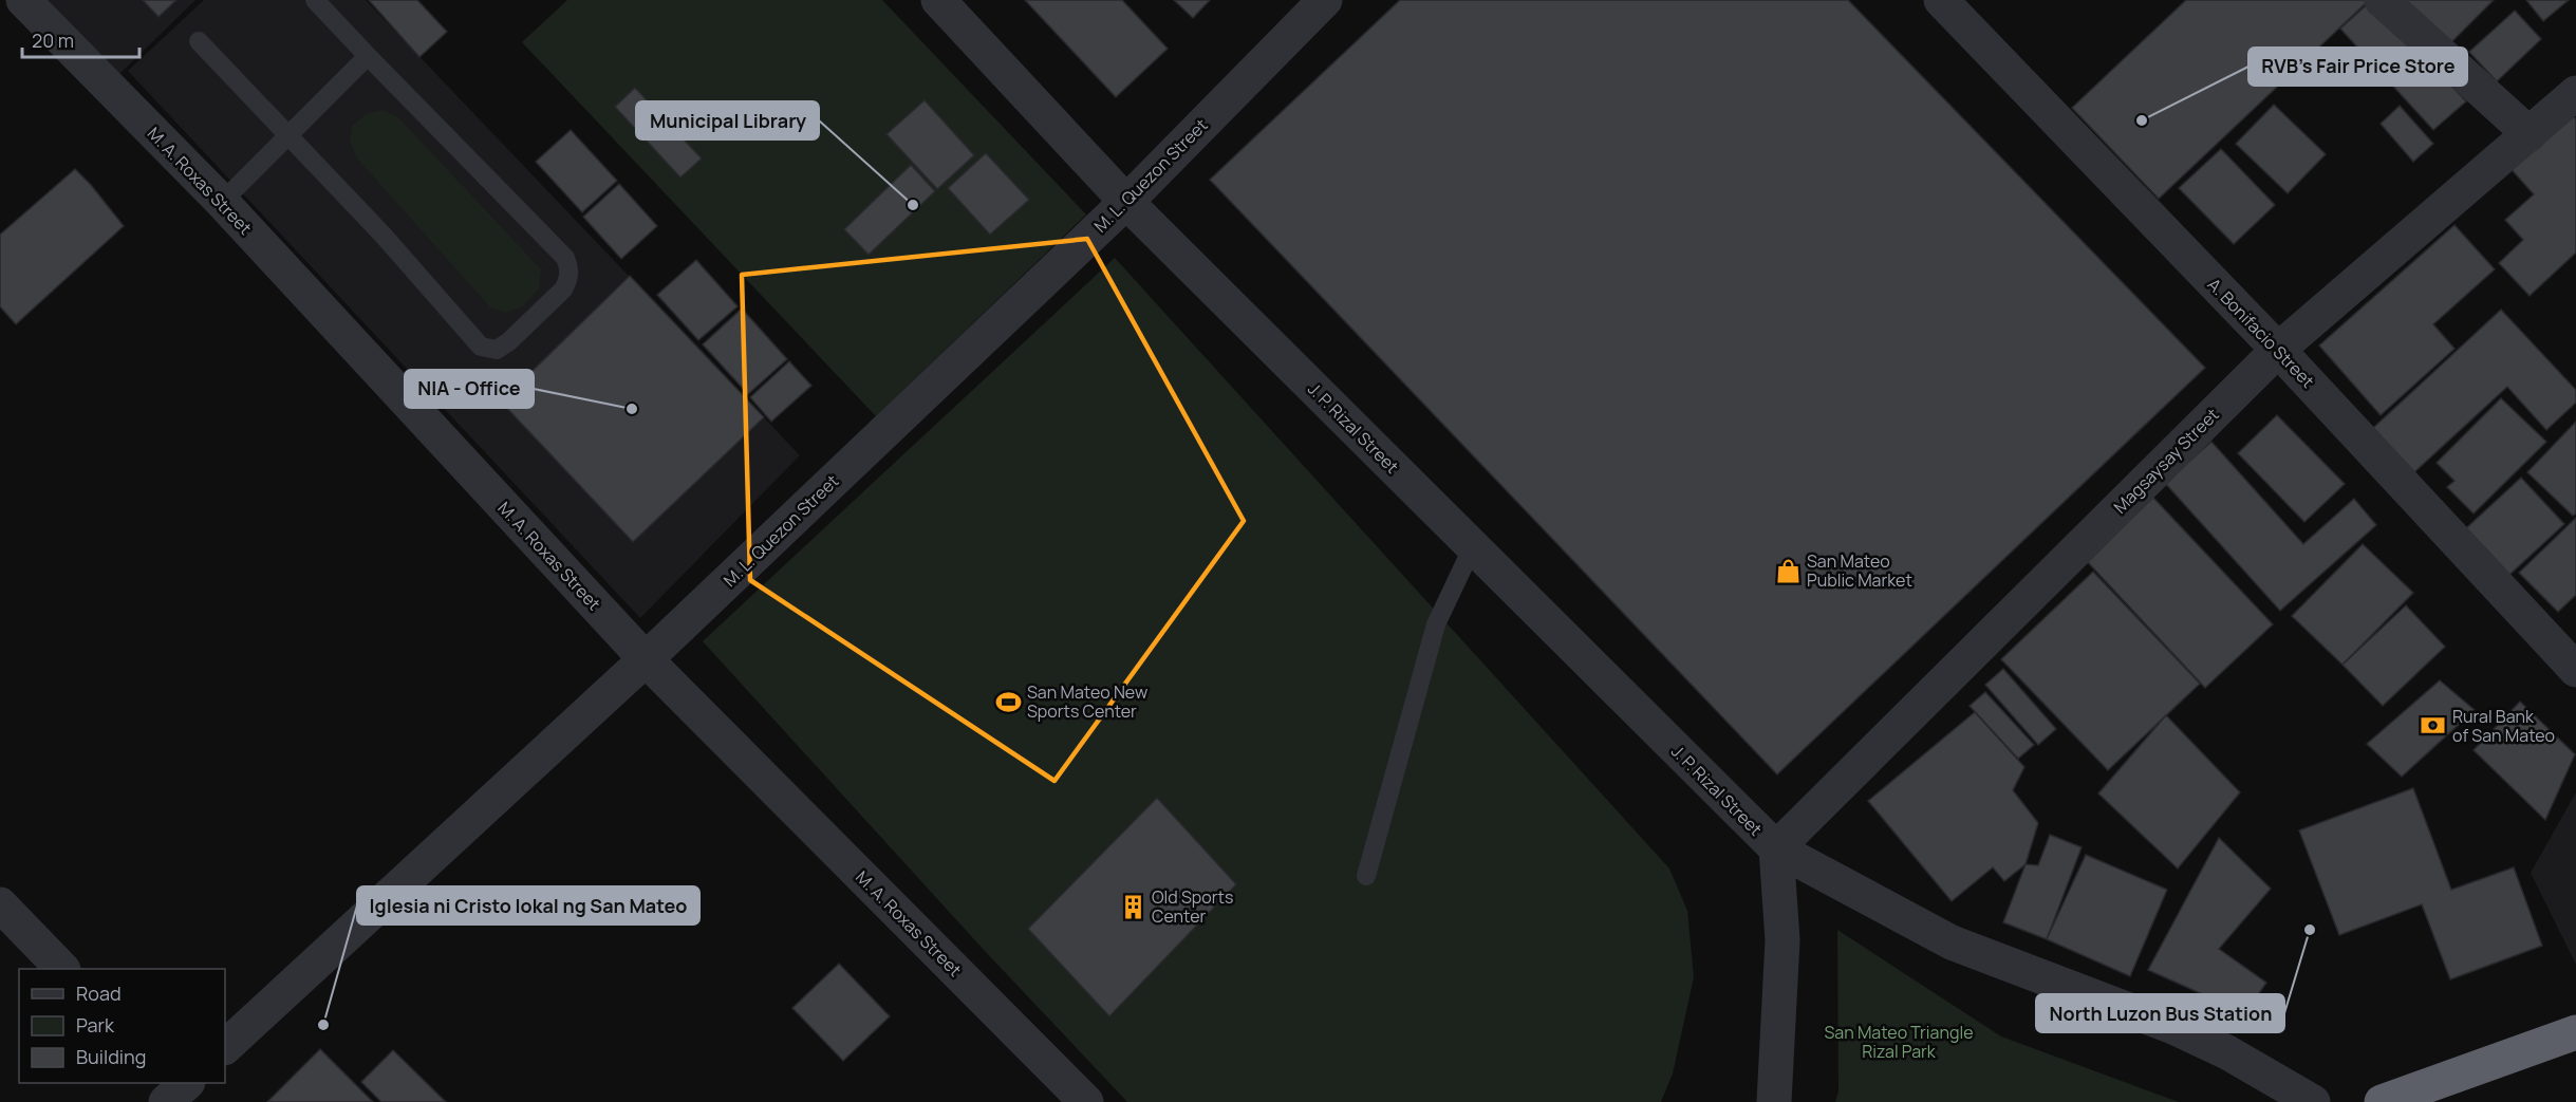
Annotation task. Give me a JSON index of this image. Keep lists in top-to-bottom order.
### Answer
{
  "streets": {
    "street": [
      "M. L. Quezon Street",
      "M. A. Roxas Street",
      "A. Bonifacio Street",
      "J. P. Rizal Street",
      "Magsaysay Street"
    ]
  },
  "crossings": [
    ["M. L. Quezon Street", "M. A. Roxas Street"],
    ["M. L. Quezon Street", "J. P. Rizal Street"],
    ["A. Bonifacio Street", "Magsaysay Street"],
    ["J. P. Rizal Street", "Magsaysay Street"]
  ],
  "parks": ["San Mateo Triangle Rizal Park"],
  "places": {
    "other": [
      "RVB's Fair Price Store",
      "Municipal Library",
      "NIA - Office",
      "North Luzon Bus Station",
      "Iglesia ni Cristo lokal ng San Mateo"
    ],
    "shop": ["San Mateo Public Market"],
    "sports": ["San Mateo New Sports Center"],
    "bank": ["Rural Bank of San Mateo"],
    "building": ["Old Sports Center"]
  },
  "legend": ["Road", "Park", "Building"],
  "scale_bar": "20 m"
}
